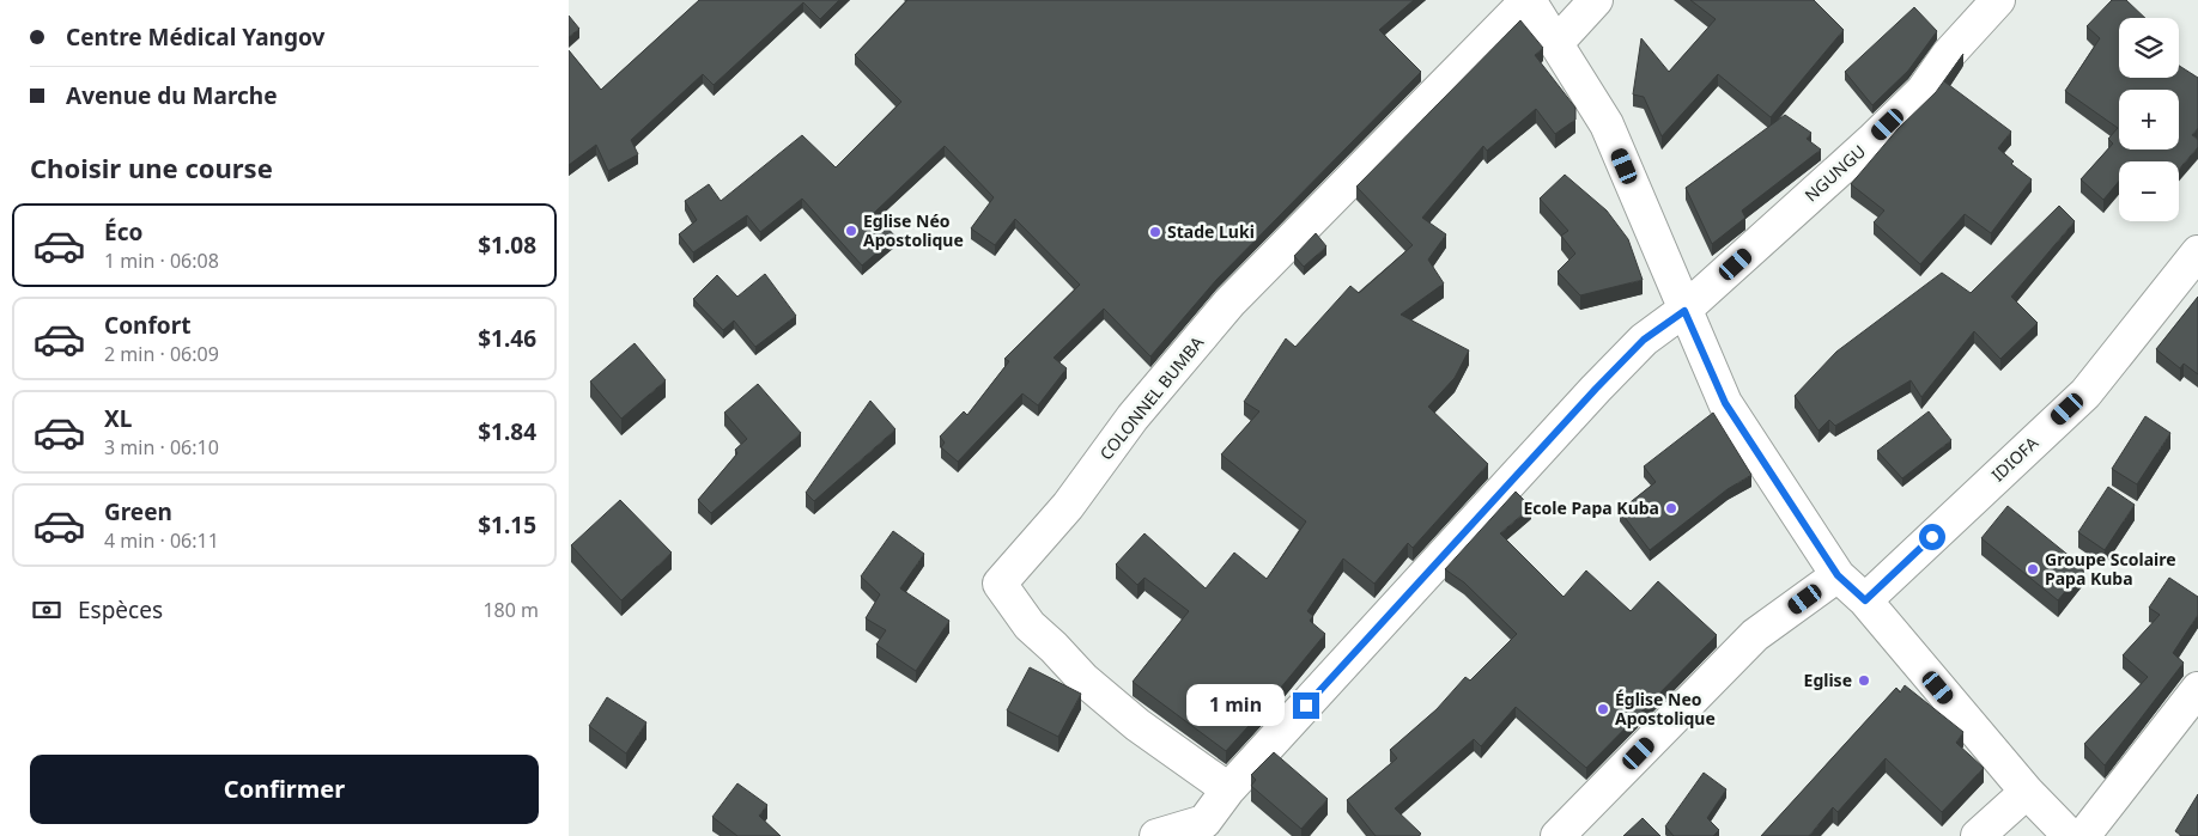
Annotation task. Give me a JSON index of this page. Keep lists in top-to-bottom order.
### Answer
{
  "streets": {
    "street": ["NGUNGU", "COLONNEL BUMBA", "IDIOFA"]
  },
  "crossings": [
    ["NGUNGU", "COLONNEL BUMBA"]
  ],
  "places": [
    "Eglise Néo Apostolique",
    "Stade Luki",
    "Ecole Papa Kuba",
    "Groupe Scolaire Papa Kuba",
    "Eglise",
    "Église Neo Apostolique"
  ],
  "page": {
    "banner": ["Centre Médical Yangov", "Avenue du Marche"],
    "map_buttons": ["+", "−"],
    "heading": "Choisir une course",
    "list": [
      {
        "name": "Éco",
        "note": "1 min · 06:08",
        "value": "$1.08"
      },
      {
        "name": "Confort",
        "note": "2 min · 06:09",
        "value": "$1.46"
      },
      {
        "name": "XL",
        "note": "3 min · 06:10",
        "value": "$1.84"
      },
      {
        "name": "Green",
        "note": "4 min · 06:11",
        "value": "$1.15"
      }
    ],
    "pay": ["Espèces", "180 m"],
    "bubble": "1 min",
    "buttons": "Confirmer"
  }
}
